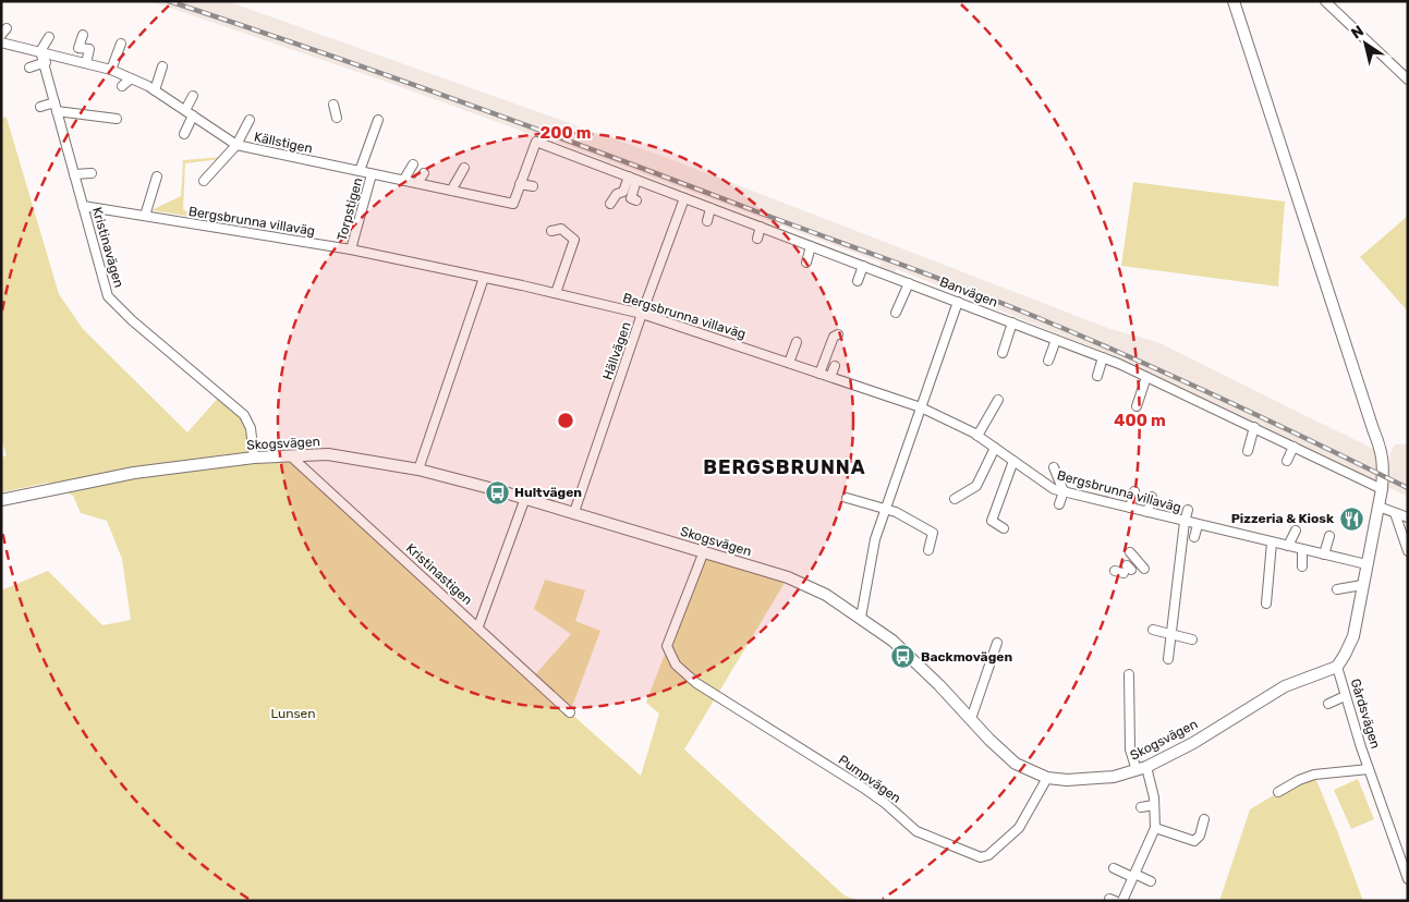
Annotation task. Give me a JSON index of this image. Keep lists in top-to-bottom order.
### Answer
{
  "streets": {
    "street": [
      "Källstigen",
      "Torpstigen",
      "Bergsbrunna villaväg",
      "Kristinavägen",
      "Banvägen",
      "Hällvägen",
      "Skogsvägen",
      "Kristinastigen",
      "Gårdsvägen",
      "Pumpvägen"
    ]
  },
  "crossings": [
    ["Källstigen", "Torpstigen"],
    ["Källstigen", "Kristinavägen"],
    ["Källstigen", "Banvägen"],
    ["Torpstigen", "Bergsbrunna villaväg"],
    ["Bergsbrunna villaväg", "Kristinavägen"],
    ["Bergsbrunna villaväg", "Hällvägen"],
    ["Bergsbrunna villaväg", "Gårdsvägen"],
    ["Kristinavägen", "Skogsvägen"],
    ["Banvägen", "Hällvägen"],
    ["Banvägen", "Gårdsvägen"],
    ["Hällvägen", "Skogsvägen"],
    ["Skogsvägen", "Kristinastigen"],
    ["Skogsvägen", "Gårdsvägen"],
    ["Skogsvägen", "Pumpvägen"]
  ],
  "districts": ["BERGSBRUNNA"],
  "parks": ["Lunsen"],
  "places": {
    "bus stop": ["Hultvägen", "Backmovägen"],
    "restaurant": ["Pizzeria & Kiosk"]
  },
  "north": "top left",
  "rings": ["200 m", "400 m"]
}
